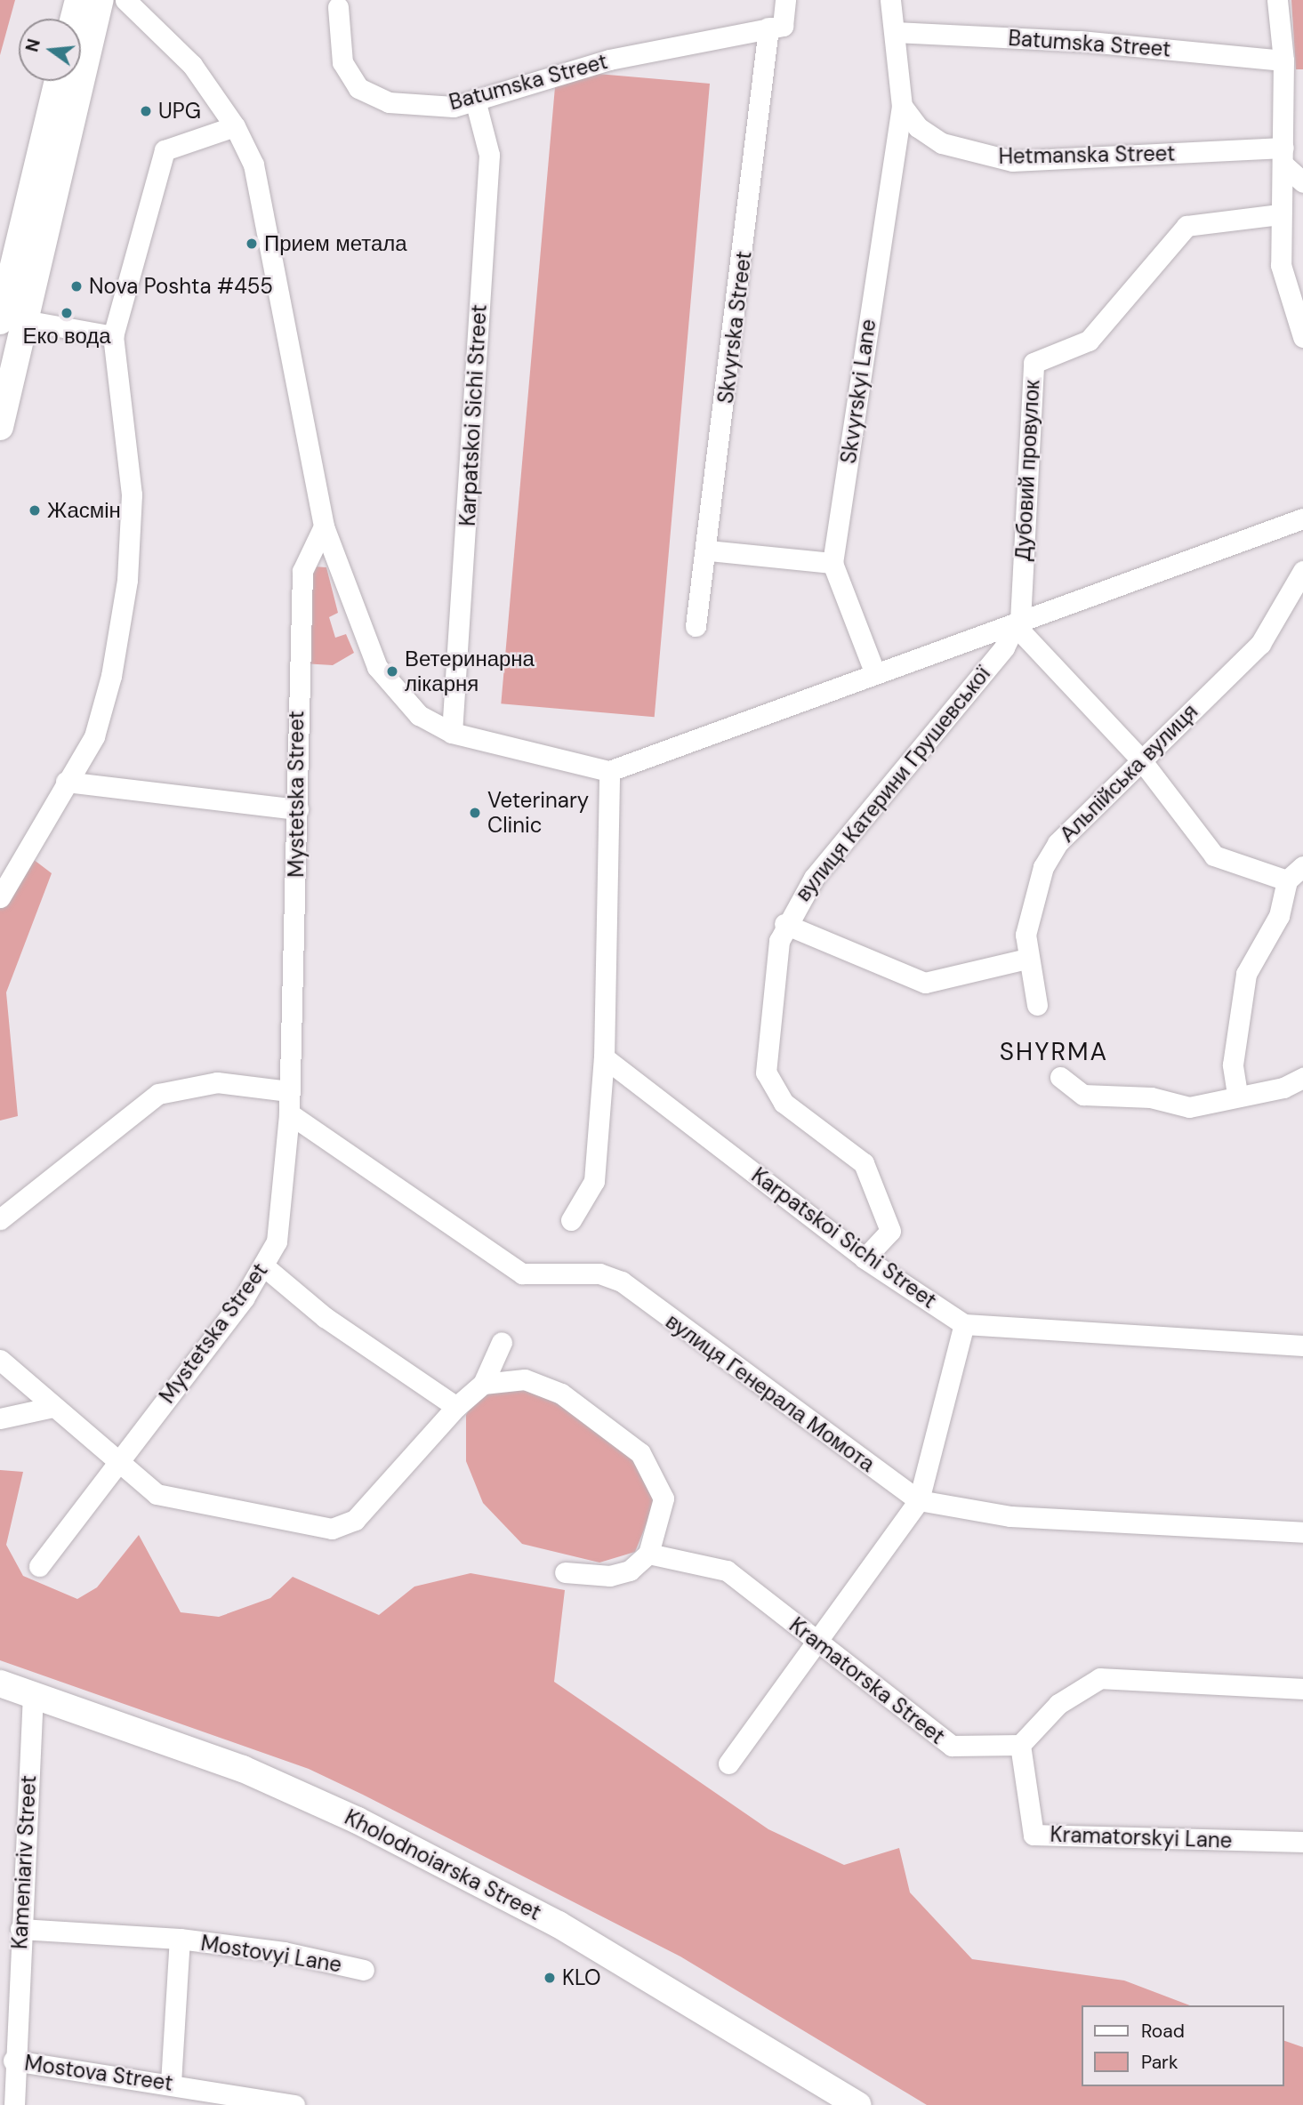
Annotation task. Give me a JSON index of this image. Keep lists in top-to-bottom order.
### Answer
{
  "streets": {
    "main road": ["Kholodnoiarska Street"],
    "street": [
      "Batumska Street",
      "Hetmanska Street",
      "Skvyrska Street",
      "Skvyrskyi Lane",
      "Karpatskoi Sichi Street",
      "Дубовий провулок",
      "Альпійська вулиця",
      "вулиця Катерини Грушевської",
      "Mystetska Street",
      "вулиця Генерала Момота",
      "Kramatorska Street",
      "Kramatorskyi Lane",
      "Kameniariv Street",
      "Mostovyi Lane",
      "Mostova Street"
    ]
  },
  "crossings": [
    ["Batumska Street", "Skvyrska Street"],
    ["Batumska Street", "Karpatskoi Sichi Street"],
    ["Hetmanska Street", "Skvyrskyi Lane"],
    ["Skvyrskyi Lane", "вулиця Катерини Грушевської"],
    ["Karpatskoi Sichi Street", "вулиця Катерини Грушевської"],
    ["Дубовий провулок", "вулиця Катерини Грушевської"],
    ["Mystetska Street", "вулиця Генерала Момота"],
    ["Kramatorska Street", "Kramatorskyi Lane"],
    ["Kameniariv Street", "Kholodnoiarska Street"],
    ["Kameniariv Street", "Mostovyi Lane"],
    ["Kameniariv Street", "Mostova Street"],
    ["Mostovyi Lane", "Mostova Street"]
  ],
  "districts": ["SHYRMA"],
  "places": [
    "UPG",
    "Прием метала",
    "Nova Poshta #455",
    "Еко вода",
    "Жасмін",
    "Ветеринарна лікарня",
    "Veterinary Clinic",
    "KLO"
  ],
  "legend": ["Road", "Park"],
  "north": "left"
}
